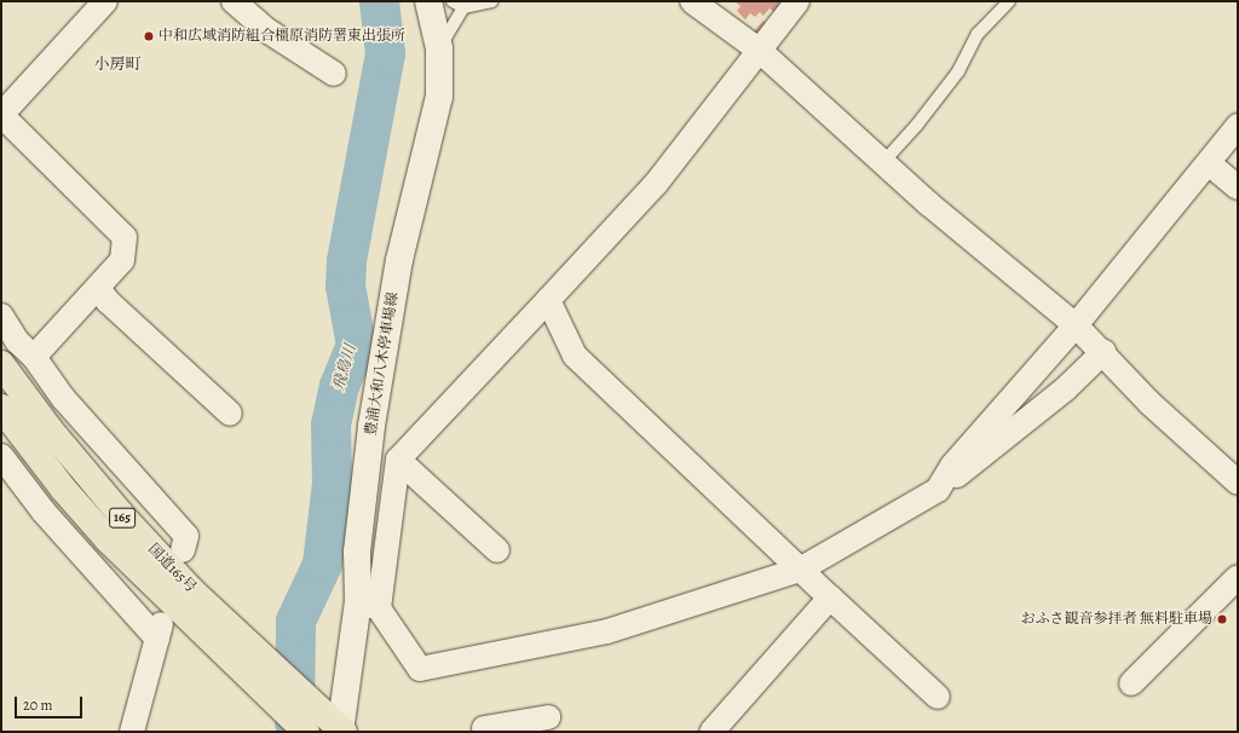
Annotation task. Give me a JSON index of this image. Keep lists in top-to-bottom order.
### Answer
{
  "streets": {
    "highway": ["165", "国道165号"],
    "main road": ["豊浦大和八木停車場線"]
  },
  "crossings": [
    ["豊浦大和八木停車場線", "国道165号"]
  ],
  "districts": ["小房町"],
  "water": ["飛鳥川"],
  "places": ["中和広域消防組合橿原消防署東出張所", "おふさ観音参拝者 無料駐車場"],
  "scale_bar": "20 m"
}
